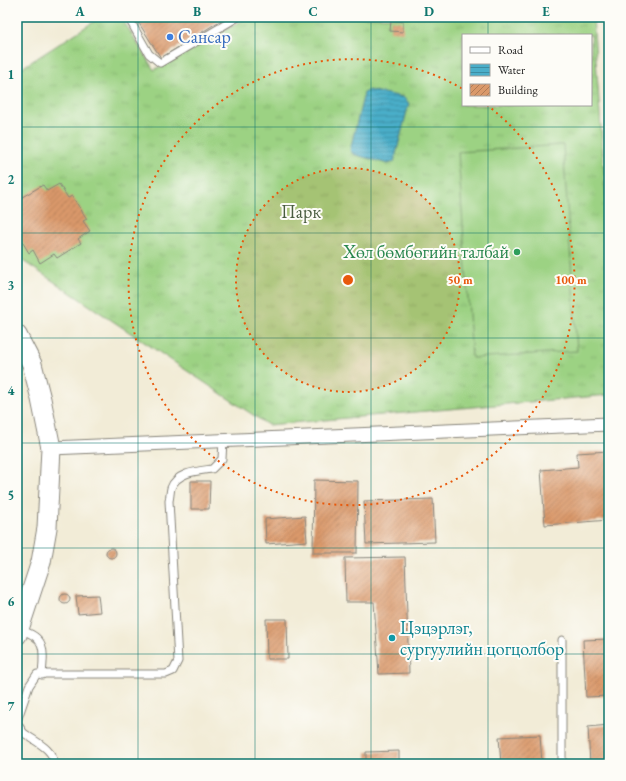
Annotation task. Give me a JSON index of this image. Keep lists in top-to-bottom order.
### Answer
{
  "parks": ["Парк"],
  "places": ["Сансар", "Хөл бөмбөгийн талбай", "Цэцэрлэг, сургуулийн цогцолбор"],
  "legend": ["Road", "Water", "Building"],
  "grid": {
    "columns": [
      "A",
      "B",
      "C",
      "D",
      "E"
    ],
    "rows": [
      "1",
      "2",
      "3",
      "4",
      "5",
      "6",
      "7"
    ]
  },
  "rings": ["50 m", "100 m"]
}
